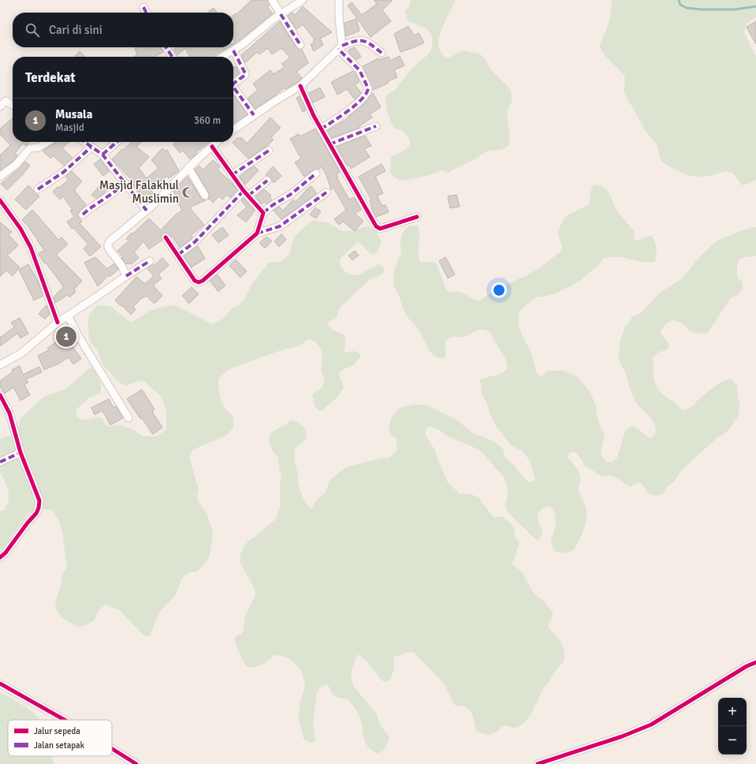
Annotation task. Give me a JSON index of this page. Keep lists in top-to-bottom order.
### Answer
{
  "places": {
    "mosque": ["Masjid Falakhul Muslimin"]
  },
  "legend": ["Jalur sepeda", "Jalan setapak"],
  "page": {
    "search": "Cari di sini",
    "heading": "Terdekat",
    "list": [
      {
        "mark": "1",
        "name": "Musala",
        "note": "Masjid",
        "value": "360 m"
      }
    ],
    "pins": "1",
    "map_buttons": ["+", "−"]
  }
}
